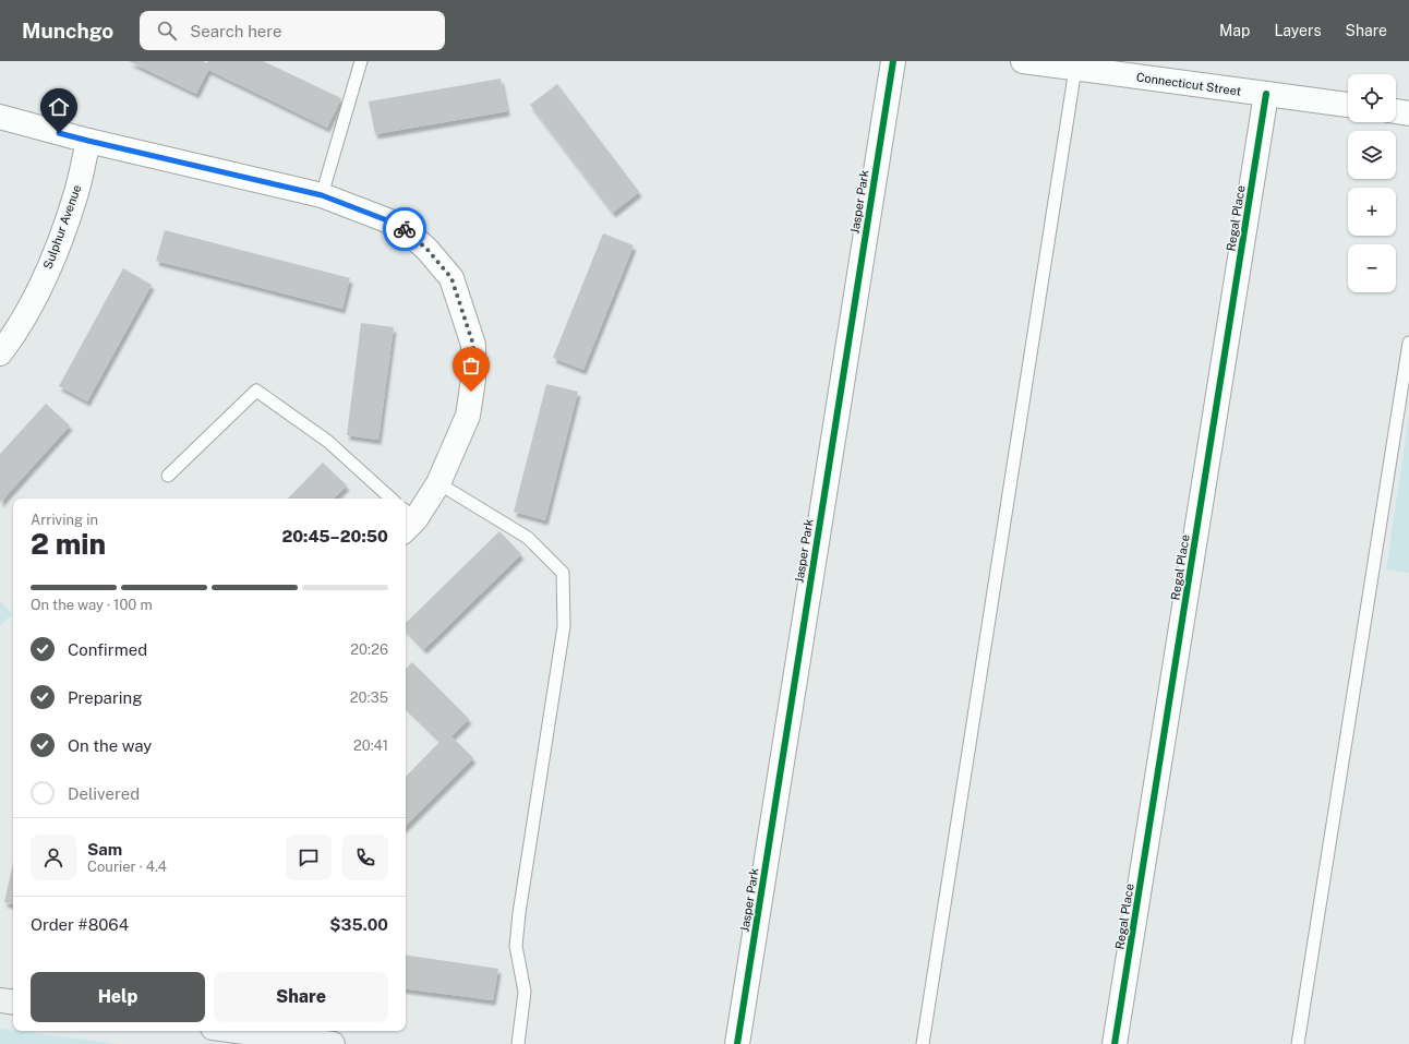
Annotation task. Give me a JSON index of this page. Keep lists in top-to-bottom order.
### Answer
{
  "streets": {
    "street": [
      "Connecticut Street",
      "Jasper Park",
      "Regal Place",
      "Sulphur Avenue"
    ]
  },
  "crossings": [
    ["Connecticut Street", "Regal Place"]
  ],
  "page": {
    "header": "Munchgo",
    "search": "Search here",
    "nav": ["Map", "Layers", "Share"],
    "map_buttons": ["+", "−"],
    "heading": ["2 min", "Arriving in", "20:45–20:50"],
    "panel": [
      "Sam",
      "Courier · 4.4",
      "Order #8064",
      "$35.00"
    ],
    "bar": "On the way · 100 m",
    "list": [
      ["Confirmed", "20:26"],
      ["Preparing", "20:35"],
      ["On the way", "20:41"],
      "Delivered"
    ],
    "buttons": ["Help", "Share"]
  }
}
